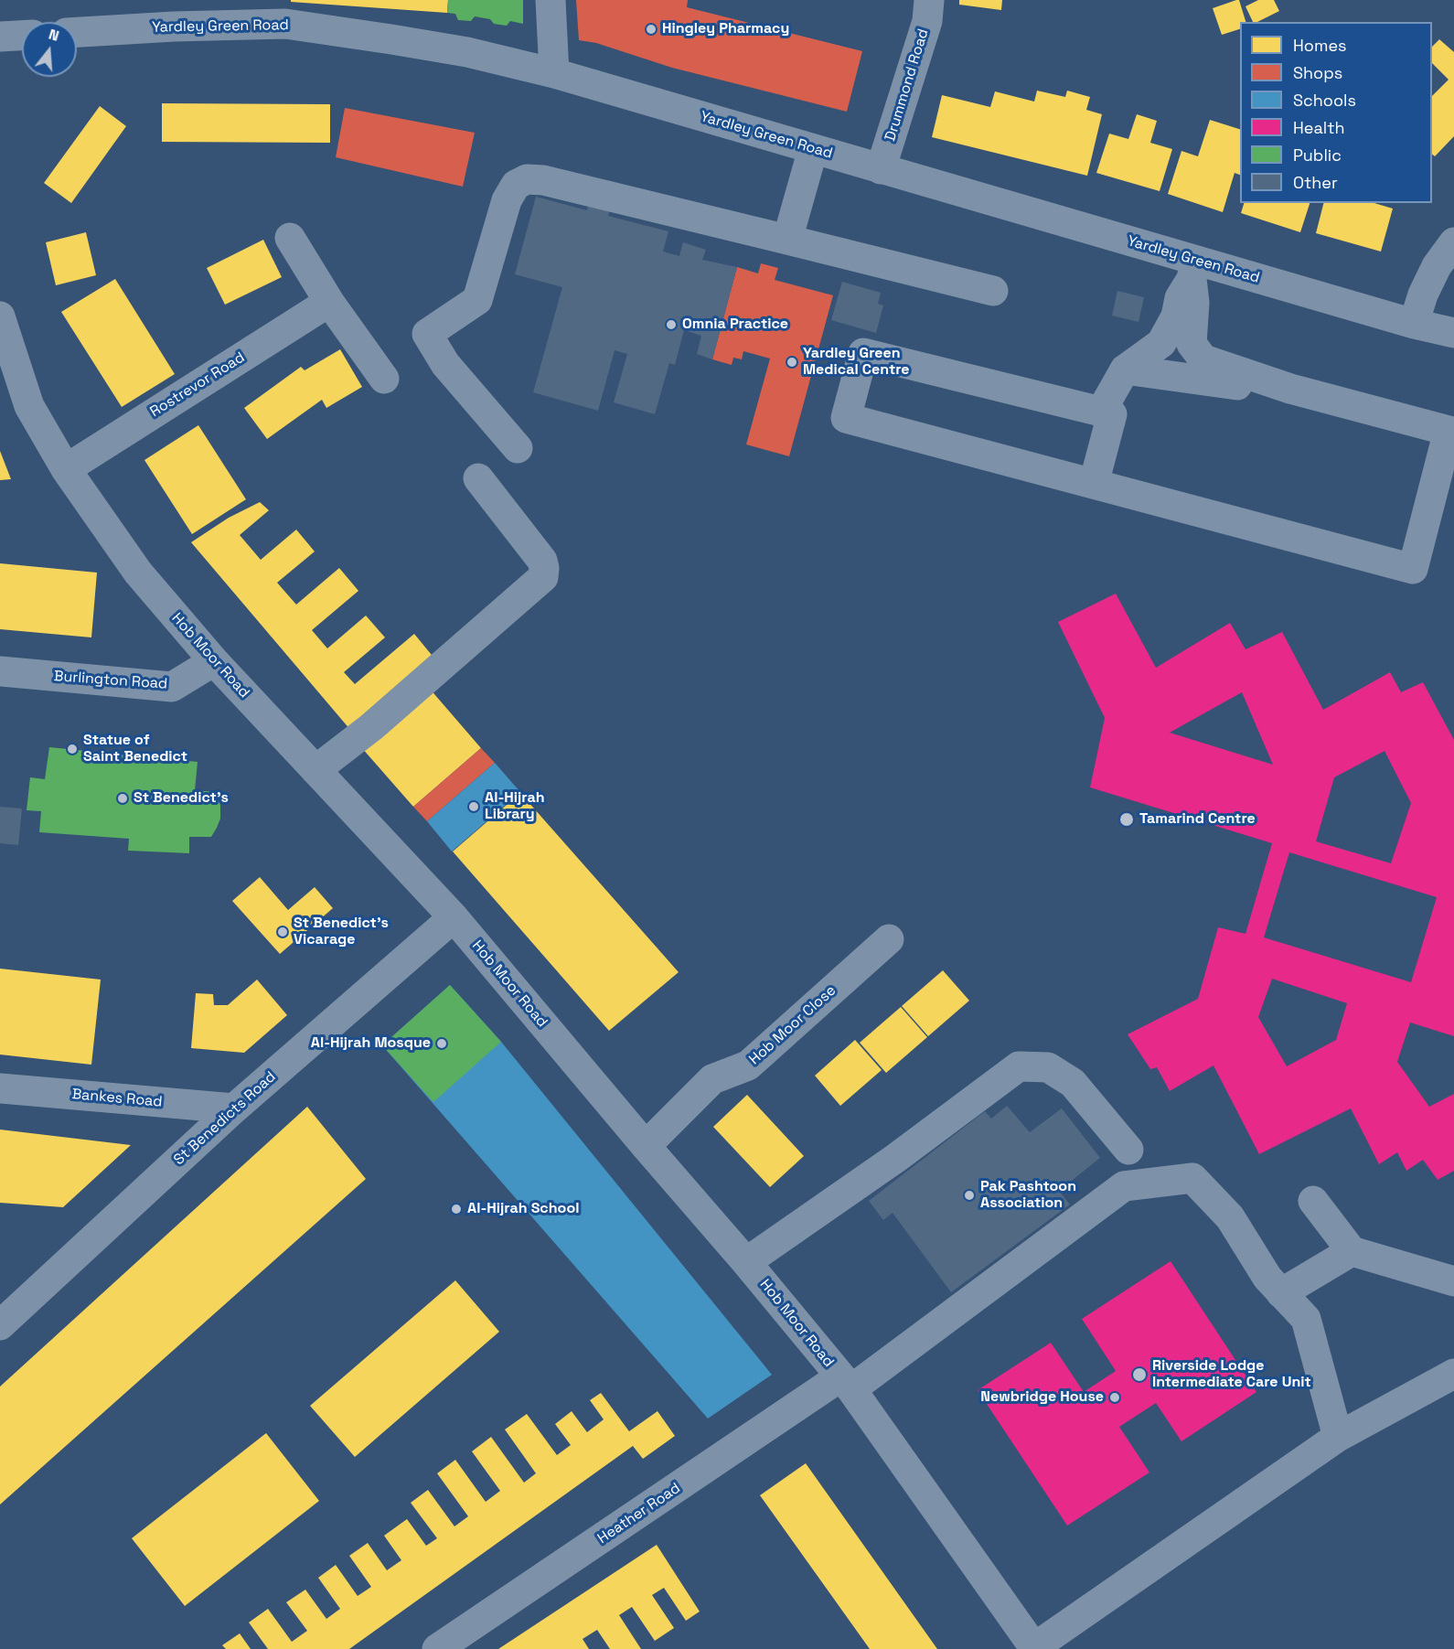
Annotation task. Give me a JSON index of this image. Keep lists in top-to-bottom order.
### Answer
{
  "streets": {
    "street": [
      "Yardley Green Road",
      "Drummond Road",
      "Rostrevor Road",
      "Hob Moor Road",
      "Burlington Road",
      "Hob Moor Close",
      "Bankes Road",
      "St Benedicts Road",
      "Heather Road"
    ]
  },
  "crossings": [
    ["Yardley Green Road", "Drummond Road"],
    ["Rostrevor Road", "Hob Moor Road"],
    ["Hob Moor Road", "Burlington Road"],
    ["Hob Moor Road", "Hob Moor Close"],
    ["Hob Moor Road", "St Benedicts Road"],
    ["Hob Moor Road", "Heather Road"],
    ["Bankes Road", "St Benedicts Road"]
  ],
  "places": [
    "Hingley Pharmacy",
    "Omnia Practice",
    "Yardley Green Medical Centre",
    "Statue of Saint Benedict",
    "St Benedict's",
    "Al-Hijrah Library",
    "Tamarind Centre",
    "St Benedict's Vicarage",
    "Al-Hijrah Mosque",
    "Pak Pashtoon Association",
    "Al-Hijrah School",
    "Riverside Lodge Intermediate Care Unit",
    "Newbridge House"
  ],
  "legend": [
    "Homes",
    "Shops",
    "Schools",
    "Health",
    "Public",
    "Other"
  ],
  "north": "top"
}
